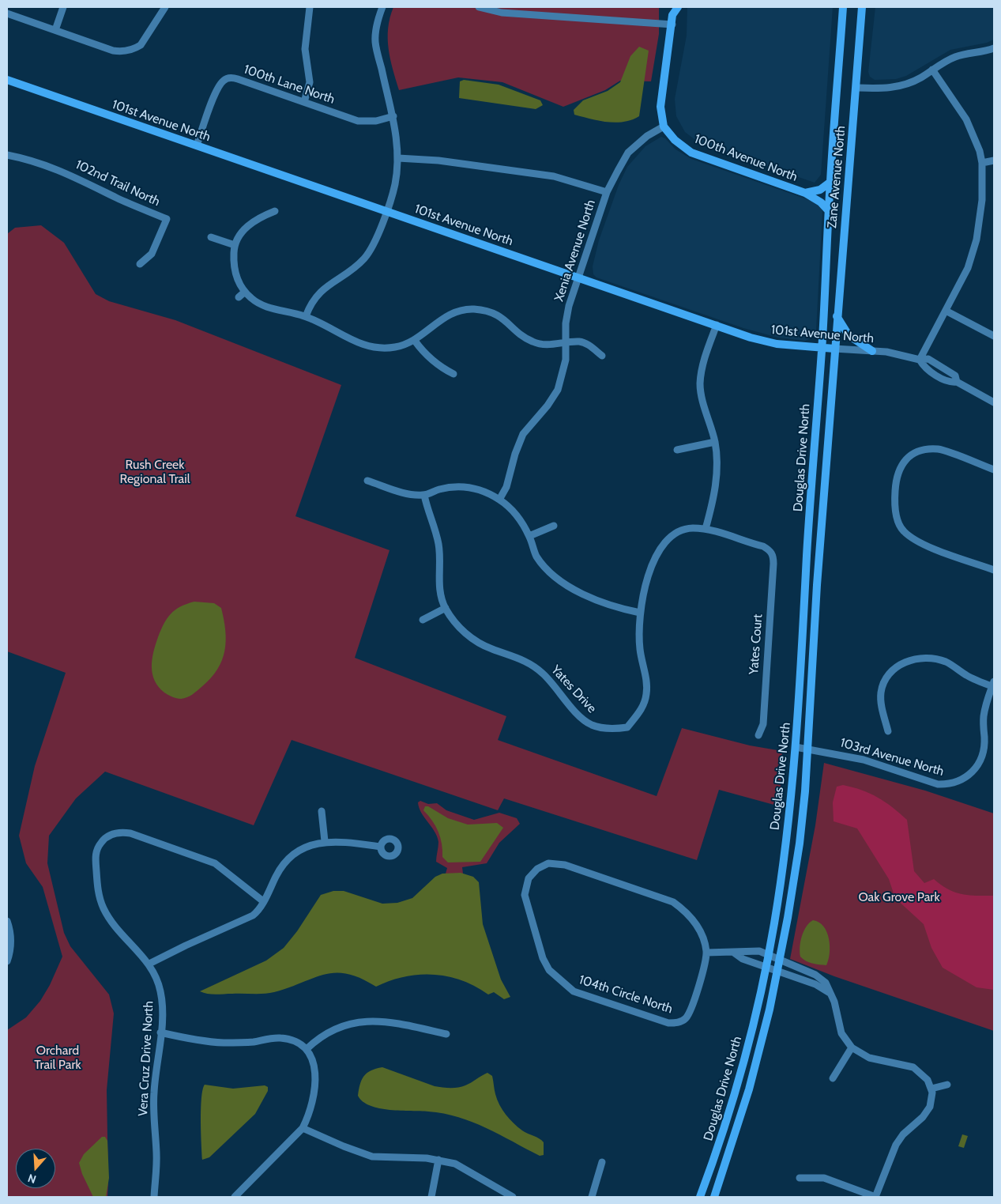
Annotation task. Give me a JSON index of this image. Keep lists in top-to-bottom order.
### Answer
{
  "streets": {
    "main road": [
      "101st Avenue North",
      "100th Avenue North",
      "Zane Avenue North",
      "Douglas Drive North"
    ],
    "street": [
      "100th Lane North",
      "102nd Trail North",
      "Xenia Avenue North",
      "Yates Court",
      "Yates Drive",
      "103rd Avenue North",
      "104th Circle North",
      "Vera Cruz Drive North"
    ]
  },
  "crossings": [
    ["100th Lane North", "101st Avenue North"],
    ["101st Avenue North", "Zane Avenue North"],
    ["101st Avenue North", "Xenia Avenue North"],
    ["101st Avenue North", "Douglas Drive North"],
    ["100th Avenue North", "Zane Avenue North"],
    ["100th Avenue North", "Xenia Avenue North"],
    ["Zane Avenue North", "Douglas Drive North"],
    ["Douglas Drive North", "103rd Avenue North"],
    ["Yates Court", "Yates Drive"]
  ],
  "parks": ["Rush Creek Regional Trail", "Oak Grove Park", "Orchard Trail Park"],
  "north": "bottom"
}
